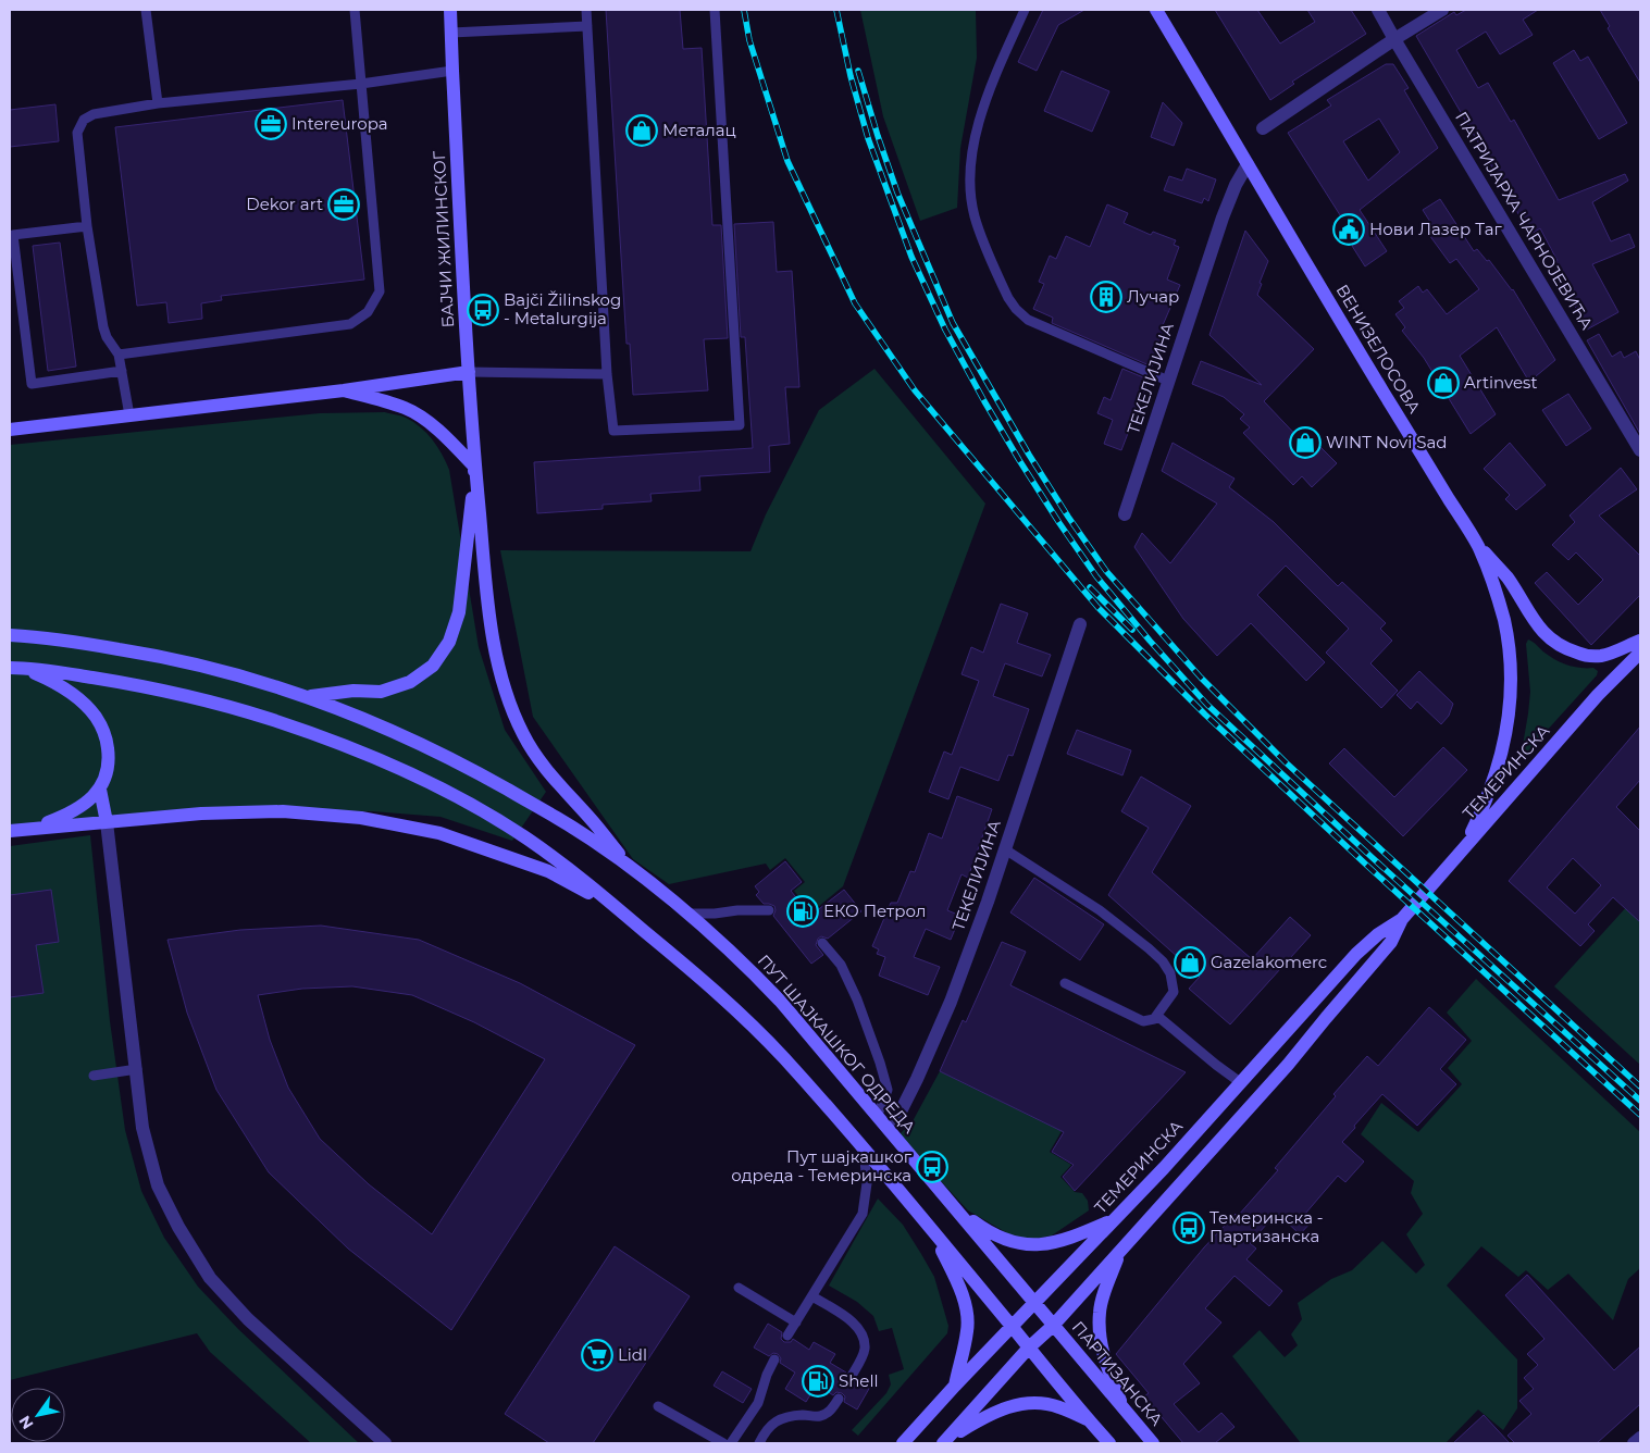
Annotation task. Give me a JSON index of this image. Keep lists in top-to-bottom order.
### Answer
{
  "streets": {
    "main road": [
      "БАЈЧИ ЖИЛИНСКОГ",
      "ВЕНИЗЕЛОСОВА",
      "ТЕМЕРИНСКА",
      "ПУТ ШАЈКАШКОГ ОДРЕДА",
      "ПАРТИЗАНСКА"
    ],
    "street": ["ПАТРИЈАРХА ЧАРНОЈЕВИЋА", "ТЕКЕЛИЈИНА"]
  },
  "crossings": [
    ["ВЕНИЗЕЛОСОВА", "ТЕКЕЛИЈИНА"],
    ["ВЕНИЗЕЛОСОВА", "ТЕМЕРИНСКА"],
    ["ТЕКЕЛИЈИНА", "ПУТ ШАЈКАШКОГ ОДРЕДА"],
    ["ТЕМЕРИНСКА", "ПУТ ШАЈКАШКОГ ОДРЕДА"],
    ["ТЕМЕРИНСКА", "ПАРТИЗАНСКА"],
    ["ПУТ ШАЈКАШКОГ ОДРЕДА", "ПАРТИЗАНСКА"]
  ],
  "places": {
    "office": ["Intereuropa", "Dekor art"],
    "shop": [
      "Металац",
      "Artinvest",
      "WINT Novi Sad",
      "Gazelakomerc"
    ],
    "public building": ["Нови Лазер Таг"],
    "building": ["Лучар"],
    "bus stop": ["Bajči Žilinskog - Metalurgija", "Пут шајкашког одреда - Темеринска", "Темеринска - Партизанска"],
    "fuel station": ["ЕКО Петрол", "Shell"],
    "supermarket": ["Lidl"]
  },
  "north": "bottom left"
}
